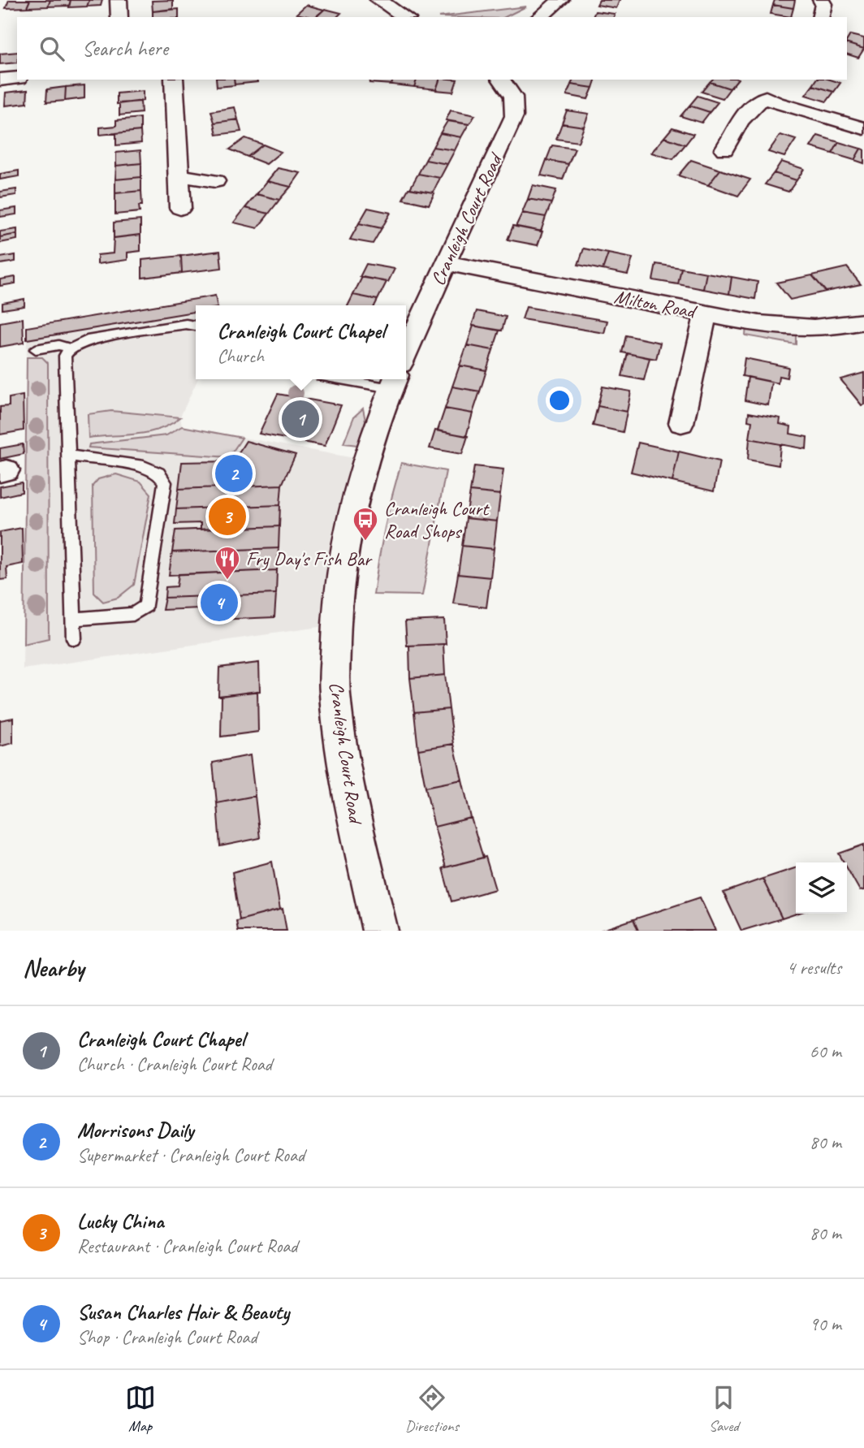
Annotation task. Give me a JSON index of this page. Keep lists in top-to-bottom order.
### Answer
{
  "streets": {
    "street": ["Cranleigh Court Road", "Milton Road"]
  },
  "crossings": [
    ["Cranleigh Court Road", "Milton Road"]
  ],
  "places": {
    "bus stop": ["Cranleigh Court Road Shops"],
    "restaurant": ["Fry Day's Fish Bar"]
  },
  "page": {
    "search": "Search here",
    "popup": ["Cranleigh Court Chapel", "Church"],
    "pins": [
      "1",
      "2",
      "3",
      "4"
    ],
    "heading": ["Nearby", "4 results"],
    "list": [
      {
        "mark": "1",
        "name": "Cranleigh Court Chapel",
        "note": "Church · Cranleigh Court Road",
        "value": "60 m"
      },
      {
        "mark": "2",
        "name": "Morrisons Daily",
        "note": "Supermarket · Cranleigh Court Road",
        "value": "80 m"
      },
      {
        "mark": "3",
        "name": "Lucky China",
        "note": "Restaurant · Cranleigh Court Road",
        "value": "80 m"
      },
      {
        "mark": "4",
        "name": "Susan Charles Hair & Beauty",
        "note": "Shop · Cranleigh Court Road",
        "value": "90 m"
      }
    ],
    "nav": ["Map", "Directions", "Saved"]
  }
}
